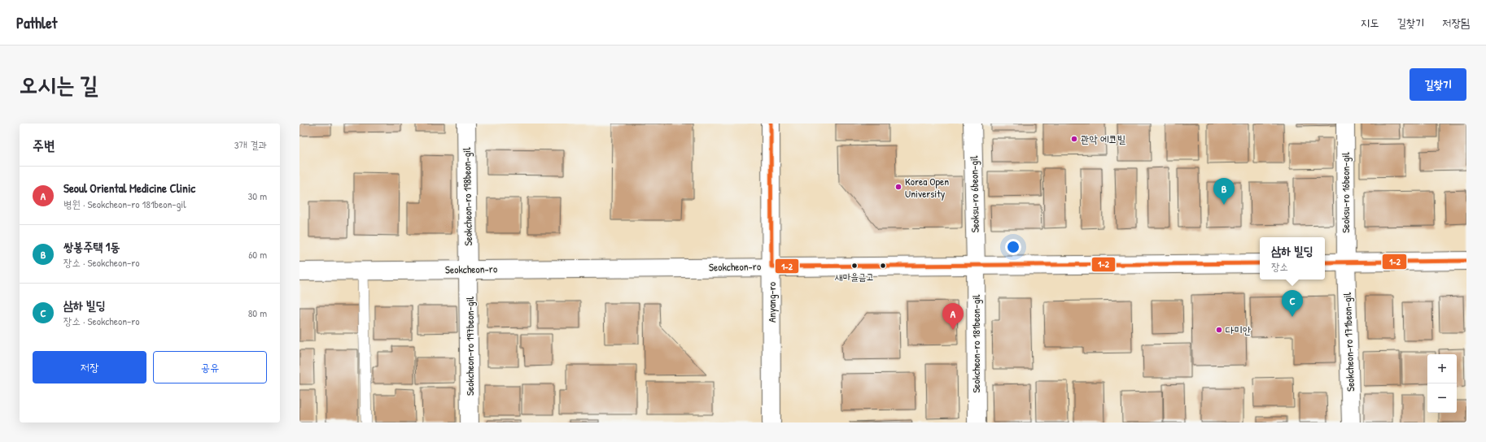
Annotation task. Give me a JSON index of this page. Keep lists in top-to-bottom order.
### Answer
{
  "streets": {
    "street": [
      "Seoksu-ro 16beon-gil",
      "Seoksu-ro 6beon-gil",
      "Seokcheon-ro 198beon-gil",
      "Seokcheon-ro",
      "Anyang-ro",
      "Seokcheon-ro 171beon-gil",
      "Seokcheon-ro 181beon-gil",
      "Seokcheon-ro 197beon-gil"
    ]
  },
  "crossings": [
    ["Seoksu-ro 16beon-gil", "Seokcheon-ro 171beon-gil"],
    ["Seoksu-ro 6beon-gil", "Seokcheon-ro"],
    ["Seoksu-ro 6beon-gil", "Seokcheon-ro 181beon-gil"],
    ["Seokcheon-ro 198beon-gil", "Seokcheon-ro"],
    ["Seokcheon-ro 198beon-gil", "Seokcheon-ro 197beon-gil"],
    ["Seokcheon-ro", "Anyang-ro"],
    ["Seokcheon-ro", "Seokcheon-ro 181beon-gil"],
    ["Seokcheon-ro", "Seokcheon-ro 197beon-gil"]
  ],
  "places": [
    "관악 에코빌",
    "Korea Open University",
    "새마을금고",
    "다미안"
  ],
  "lines": ["transit line 1-2"],
  "page": {
    "header": "Pathlet",
    "nav": ["지도", "길찾기", "저장됨"],
    "buttons": [
      "길찾기",
      ["저장", "공유"]
    ],
    "title": "오시는 길",
    "heading": ["주변", "3개 결과"],
    "list": [
      {
        "mark": "A",
        "name": "Seoul Oriental Medicine Clinic",
        "note": "병원 · Seokcheon-ro 181beon-gil",
        "value": "30 m"
      },
      {
        "mark": "B",
        "name": "쌍봉주택 1동",
        "note": "장소 · Seokcheon-ro",
        "value": "60 m"
      },
      {
        "mark": "C",
        "name": "삼하 빌딩",
        "note": "장소 · Seokcheon-ro",
        "value": "80 m"
      }
    ],
    "pins": ["B", "C", "A"],
    "popup": ["삼하 빌딩", "장소"],
    "map_buttons": ["+", "−"]
  }
}
